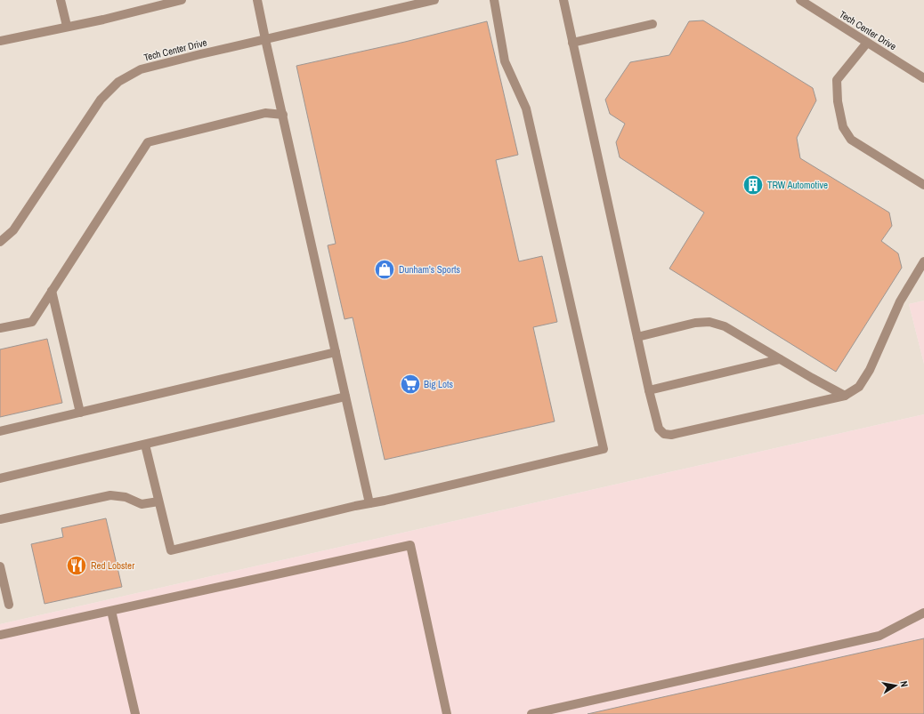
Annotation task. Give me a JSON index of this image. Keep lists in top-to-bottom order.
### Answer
{
  "streets": {
    "street": ["Tech Center Drive"]
  },
  "places": {
    "building": ["TRW Automotive"],
    "shop": ["Dunham's Sports"],
    "supermarket": ["Big Lots"],
    "restaurant": ["Red Lobster"]
  },
  "north": "right"
}
